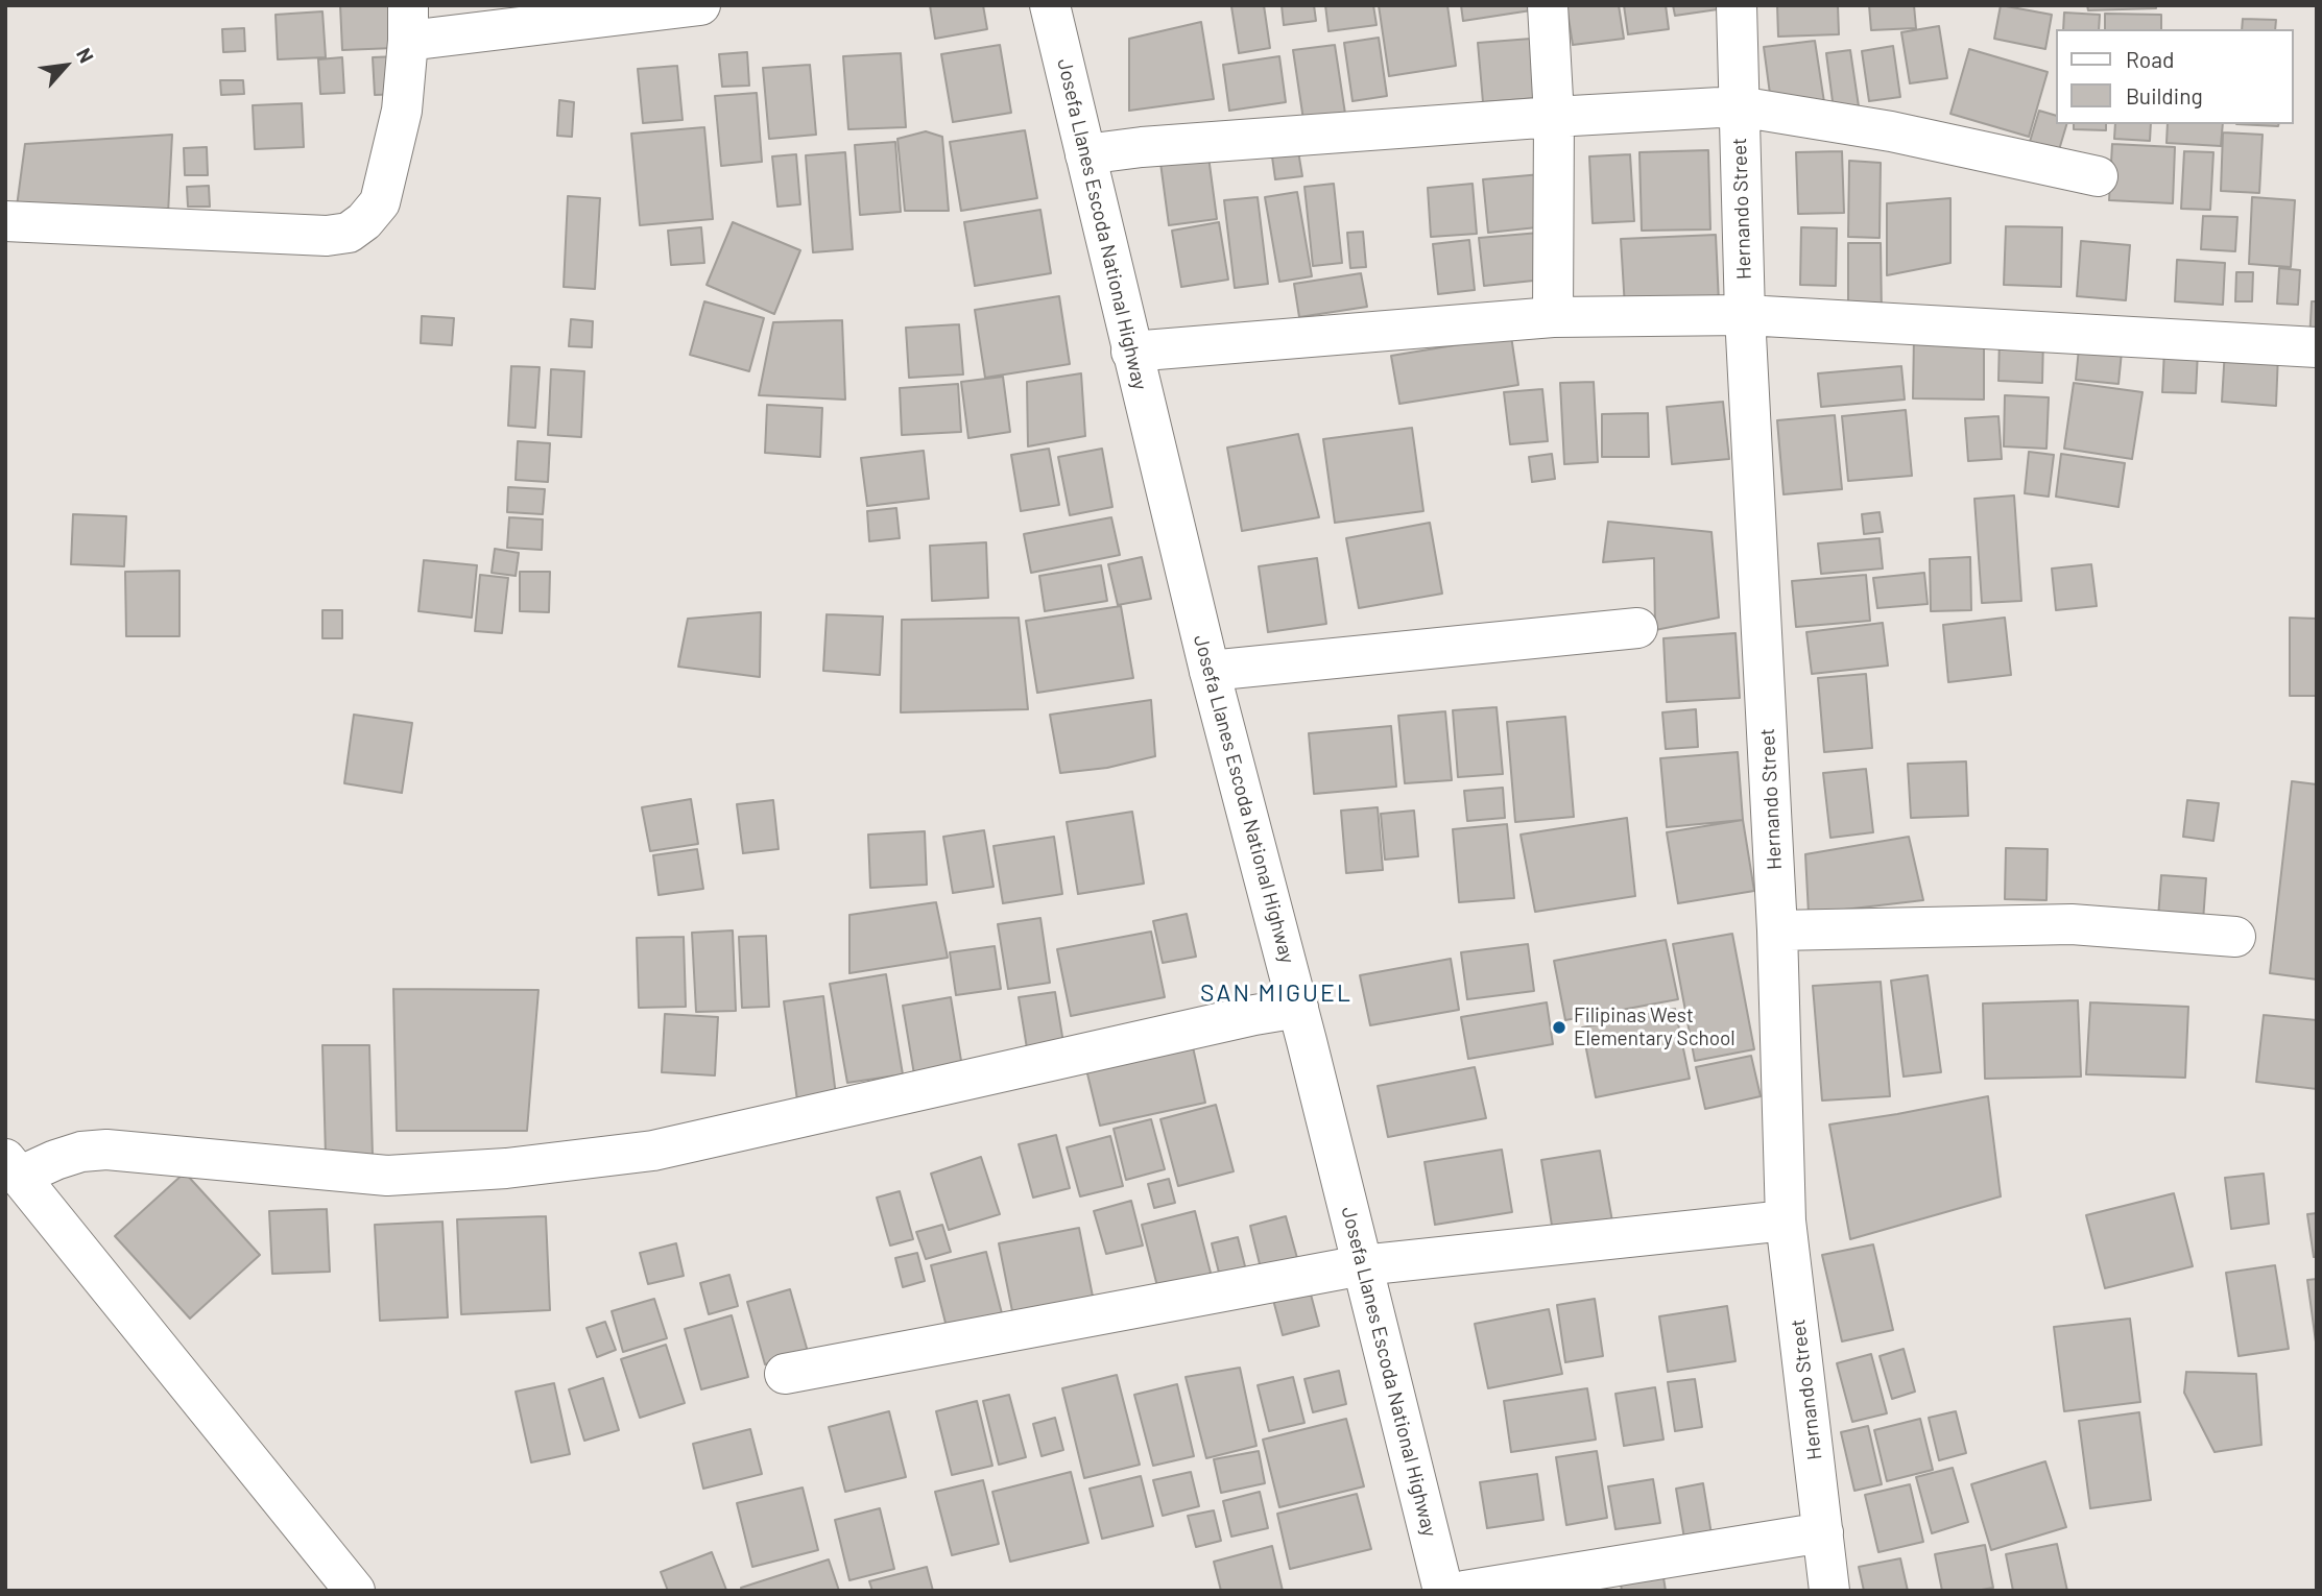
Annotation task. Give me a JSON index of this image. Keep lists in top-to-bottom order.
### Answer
{
  "streets": {
    "street": ["Hernando Street", "Josefa Llanes Escoda National Highway"]
  },
  "districts": ["SAN MIGUEL"],
  "places": ["Filipinas West Elementary School"],
  "legend": ["Road", "Building"],
  "north": "top right"
}
